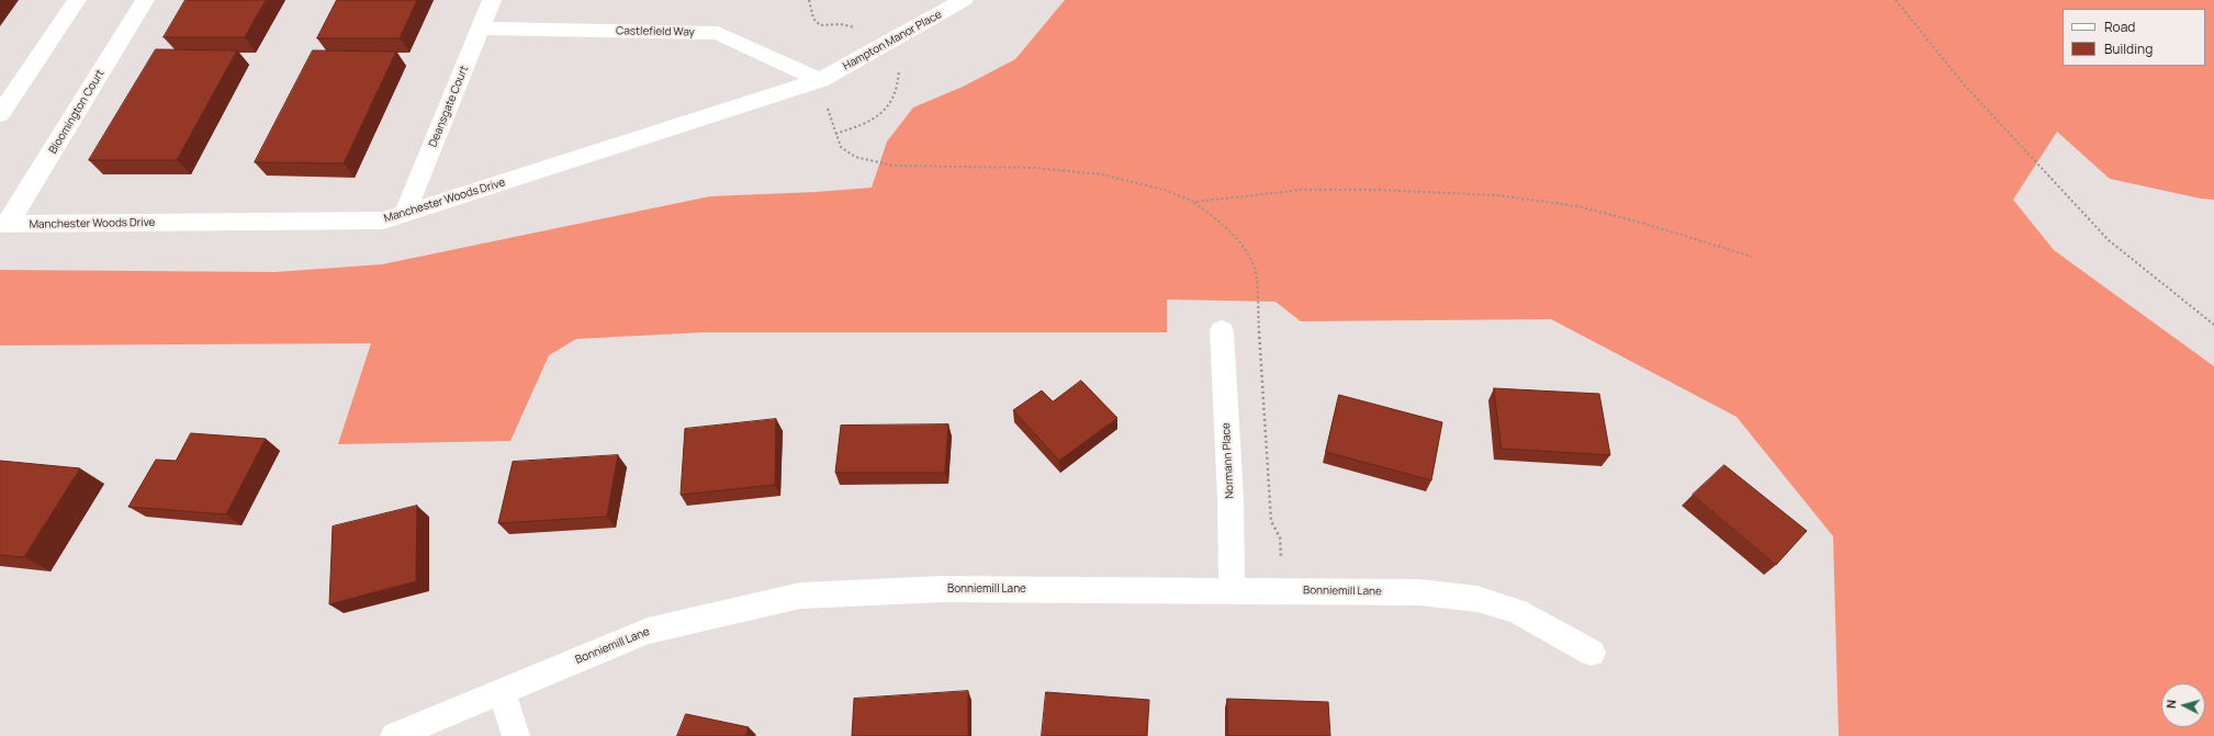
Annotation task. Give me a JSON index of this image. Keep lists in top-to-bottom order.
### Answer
{
  "streets": {
    "street": [
      "Castlefield Way",
      "Hampton Manor Place",
      "Deansgate Court",
      "Bloomington Court",
      "Manchester Woods Drive",
      "Normann Place",
      "Bonniemill Lane"
    ]
  },
  "crossings": [
    ["Castlefield Way", "Hampton Manor Place"],
    ["Castlefield Way", "Deansgate Court"],
    ["Castlefield Way", "Manchester Woods Drive"],
    ["Hampton Manor Place", "Manchester Woods Drive"],
    ["Deansgate Court", "Manchester Woods Drive"],
    ["Bloomington Court", "Manchester Woods Drive"],
    ["Normann Place", "Bonniemill Lane"]
  ],
  "legend": ["Road", "Building"],
  "north": "left"
}
